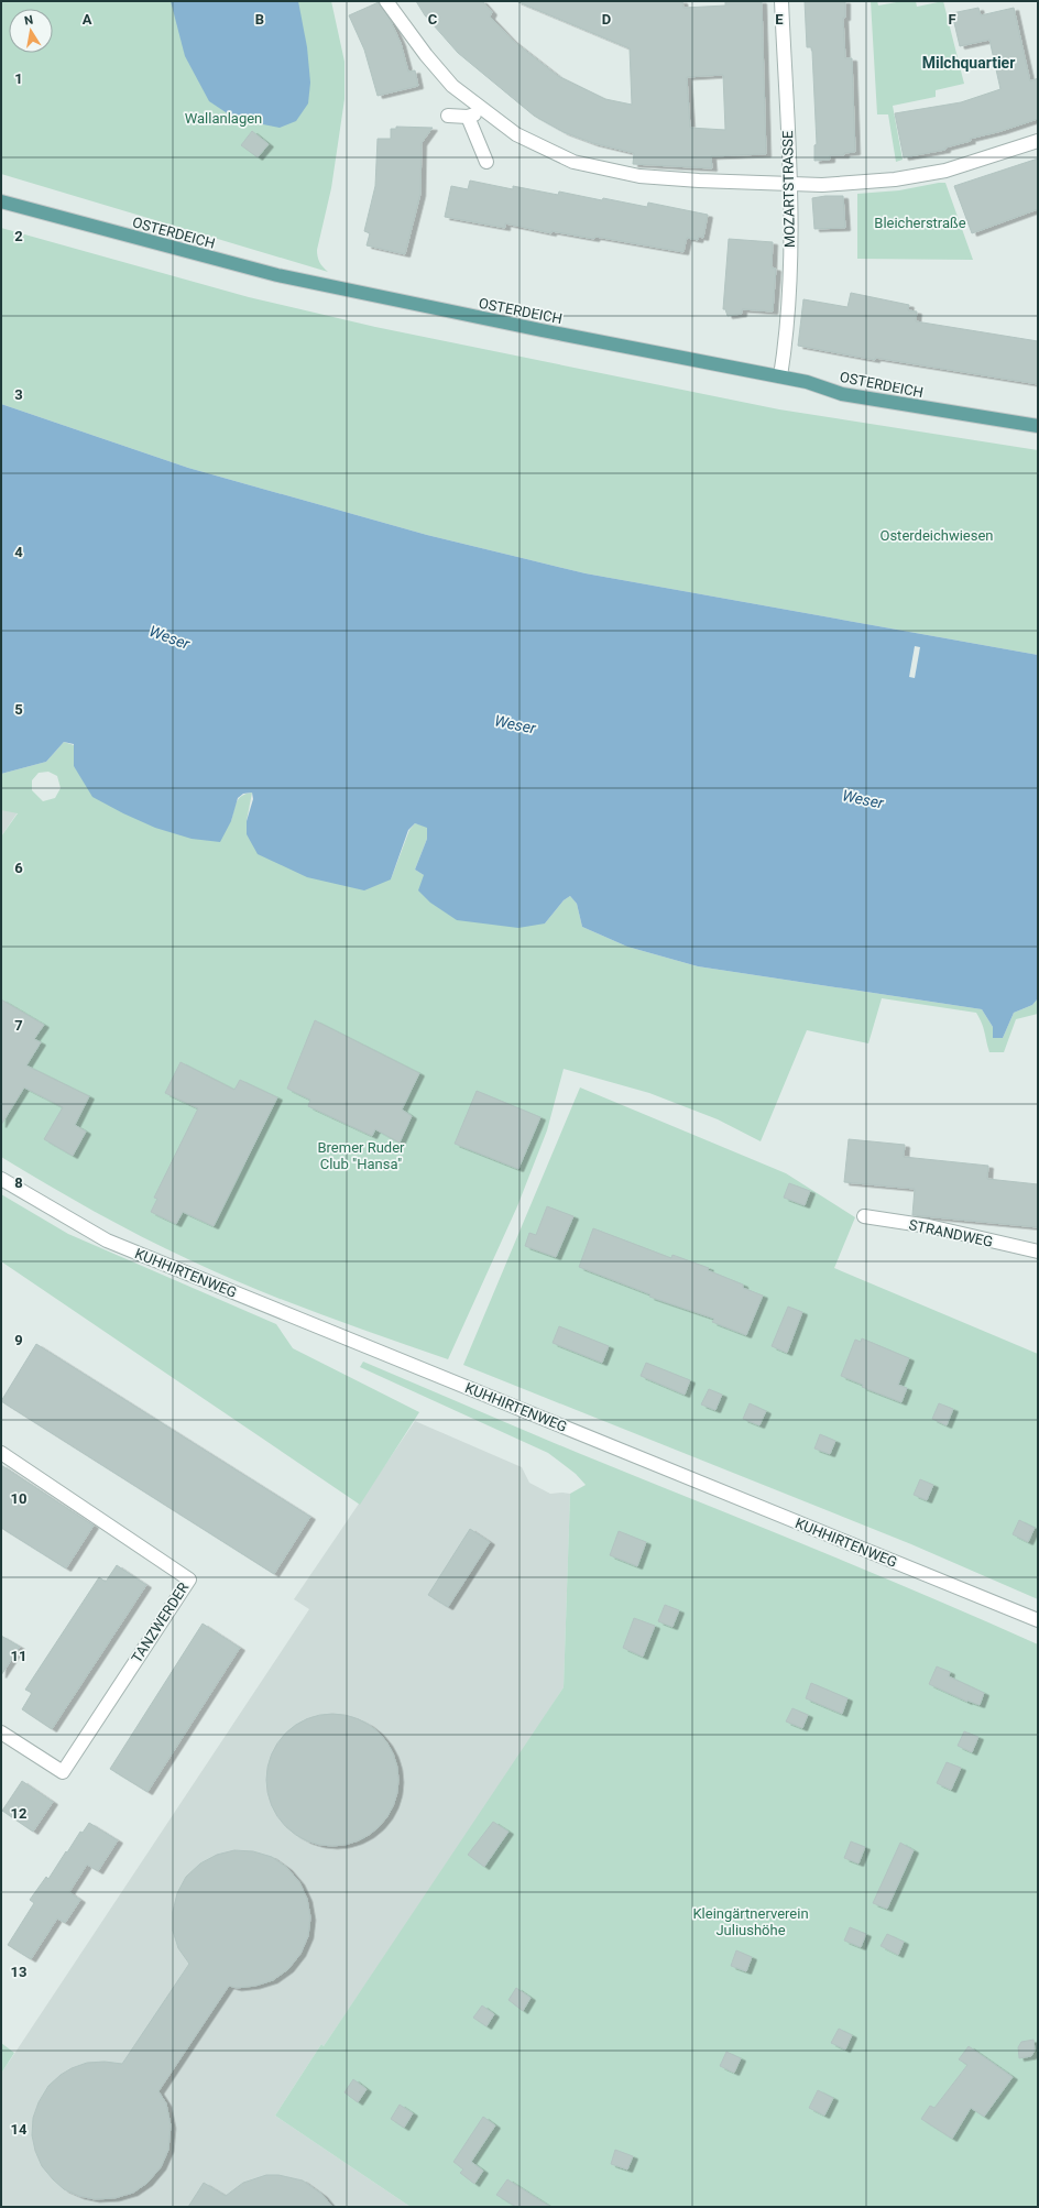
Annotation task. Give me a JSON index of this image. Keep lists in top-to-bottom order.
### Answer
{
  "streets": {
    "main road": ["OSTERDEICH"],
    "street": [
      "MOZARTSTRASSE",
      "STRANDWEG",
      "KUHHIRTENWEG",
      "TANZWERDER"
    ]
  },
  "crossings": [
    ["MOZARTSTRASSE", "OSTERDEICH"]
  ],
  "districts": ["Milchquartier"],
  "water": ["Weser"],
  "parks": [
    "Wallanlagen",
    "Bleicherstraße",
    "Osterdeichwiesen",
    "Bremer Ruder Club \"Hansa\"",
    "Kleingärtnerverein Juliushöhe"
  ],
  "north": "top",
  "grid": {
    "columns": [
      "A",
      "B",
      "C",
      "D",
      "E",
      "F"
    ],
    "rows": [
      "1",
      "2",
      "3",
      "4",
      "5",
      "6",
      "7",
      "8",
      "9",
      "10",
      "11",
      "12",
      "13",
      "14"
    ]
  }
}
